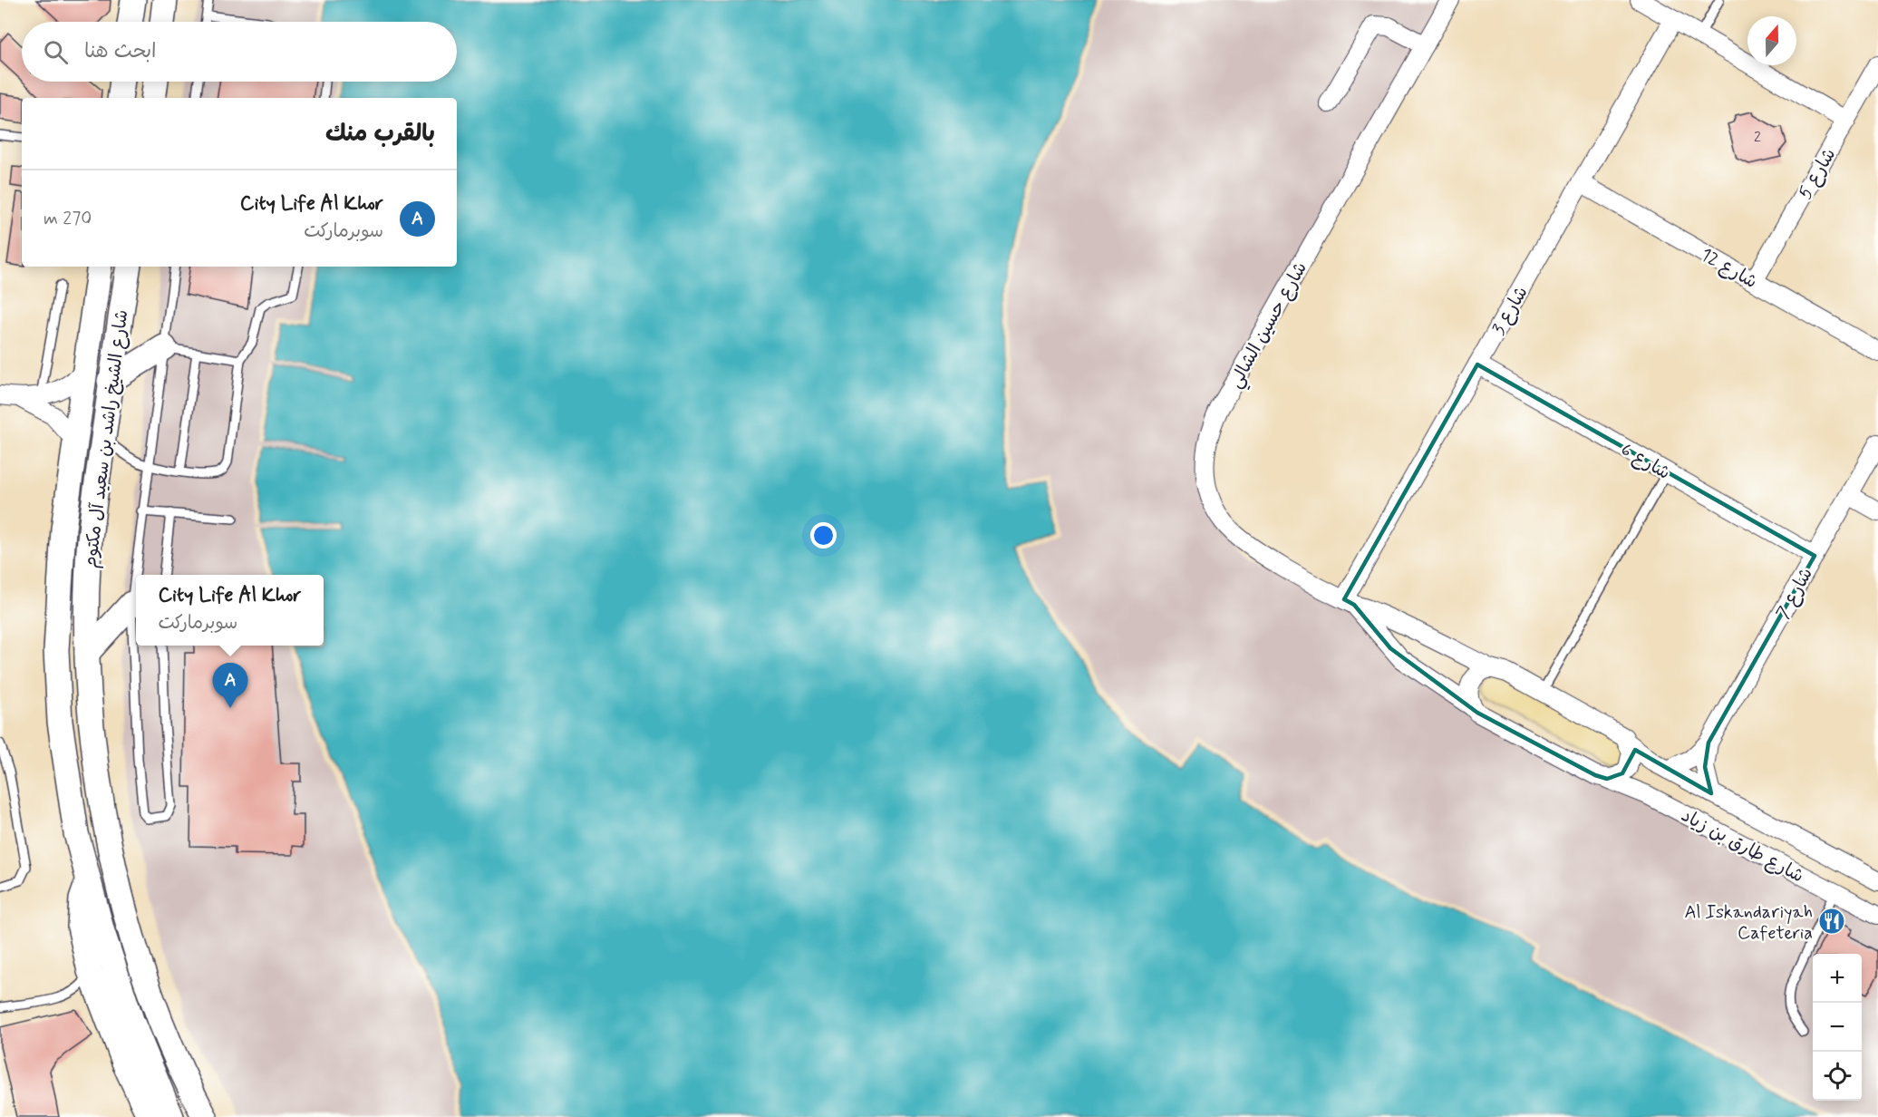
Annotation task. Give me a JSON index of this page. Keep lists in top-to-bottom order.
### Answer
{
  "streets": {
    "main road": ["شارع الشيخ راشد بن سعيد آل مكتوم"],
    "street": [
      "شارع 5",
      "شارع 12",
      "شارع 3",
      "شارع حسين الشالي",
      "شارع 6",
      "شارع 7",
      "شارع طارق بن زياد"
    ]
  },
  "crossings": [
    ["شارع 5", "شارع 12"],
    ["شارع 12", "شارع 3"],
    ["شارع 3", "شارع حسين الشالي"],
    ["شارع 3", "شارع 6"],
    ["شارع حسين الشالي", "شارع طارق بن زياد"],
    ["شارع 6", "شارع 7"],
    ["شارع 7", "شارع طارق بن زياد"]
  ],
  "places": {
    "restaurant": ["Al Iskandariyah Cafeteria"]
  },
  "house_numbers": ["2"],
  "north": "top",
  "page": {
    "search": "ابحث هنا",
    "heading": "بالقرب منك",
    "list": [
      {
        "mark": "A",
        "name": "City Life Al Khor",
        "note": "سوبرماركت",
        "value": "270 m"
      }
    ],
    "popup": ["City Life Al Khor", "سوبرماركت"],
    "pins": "A",
    "map_buttons": ["+", "−"]
  }
}
